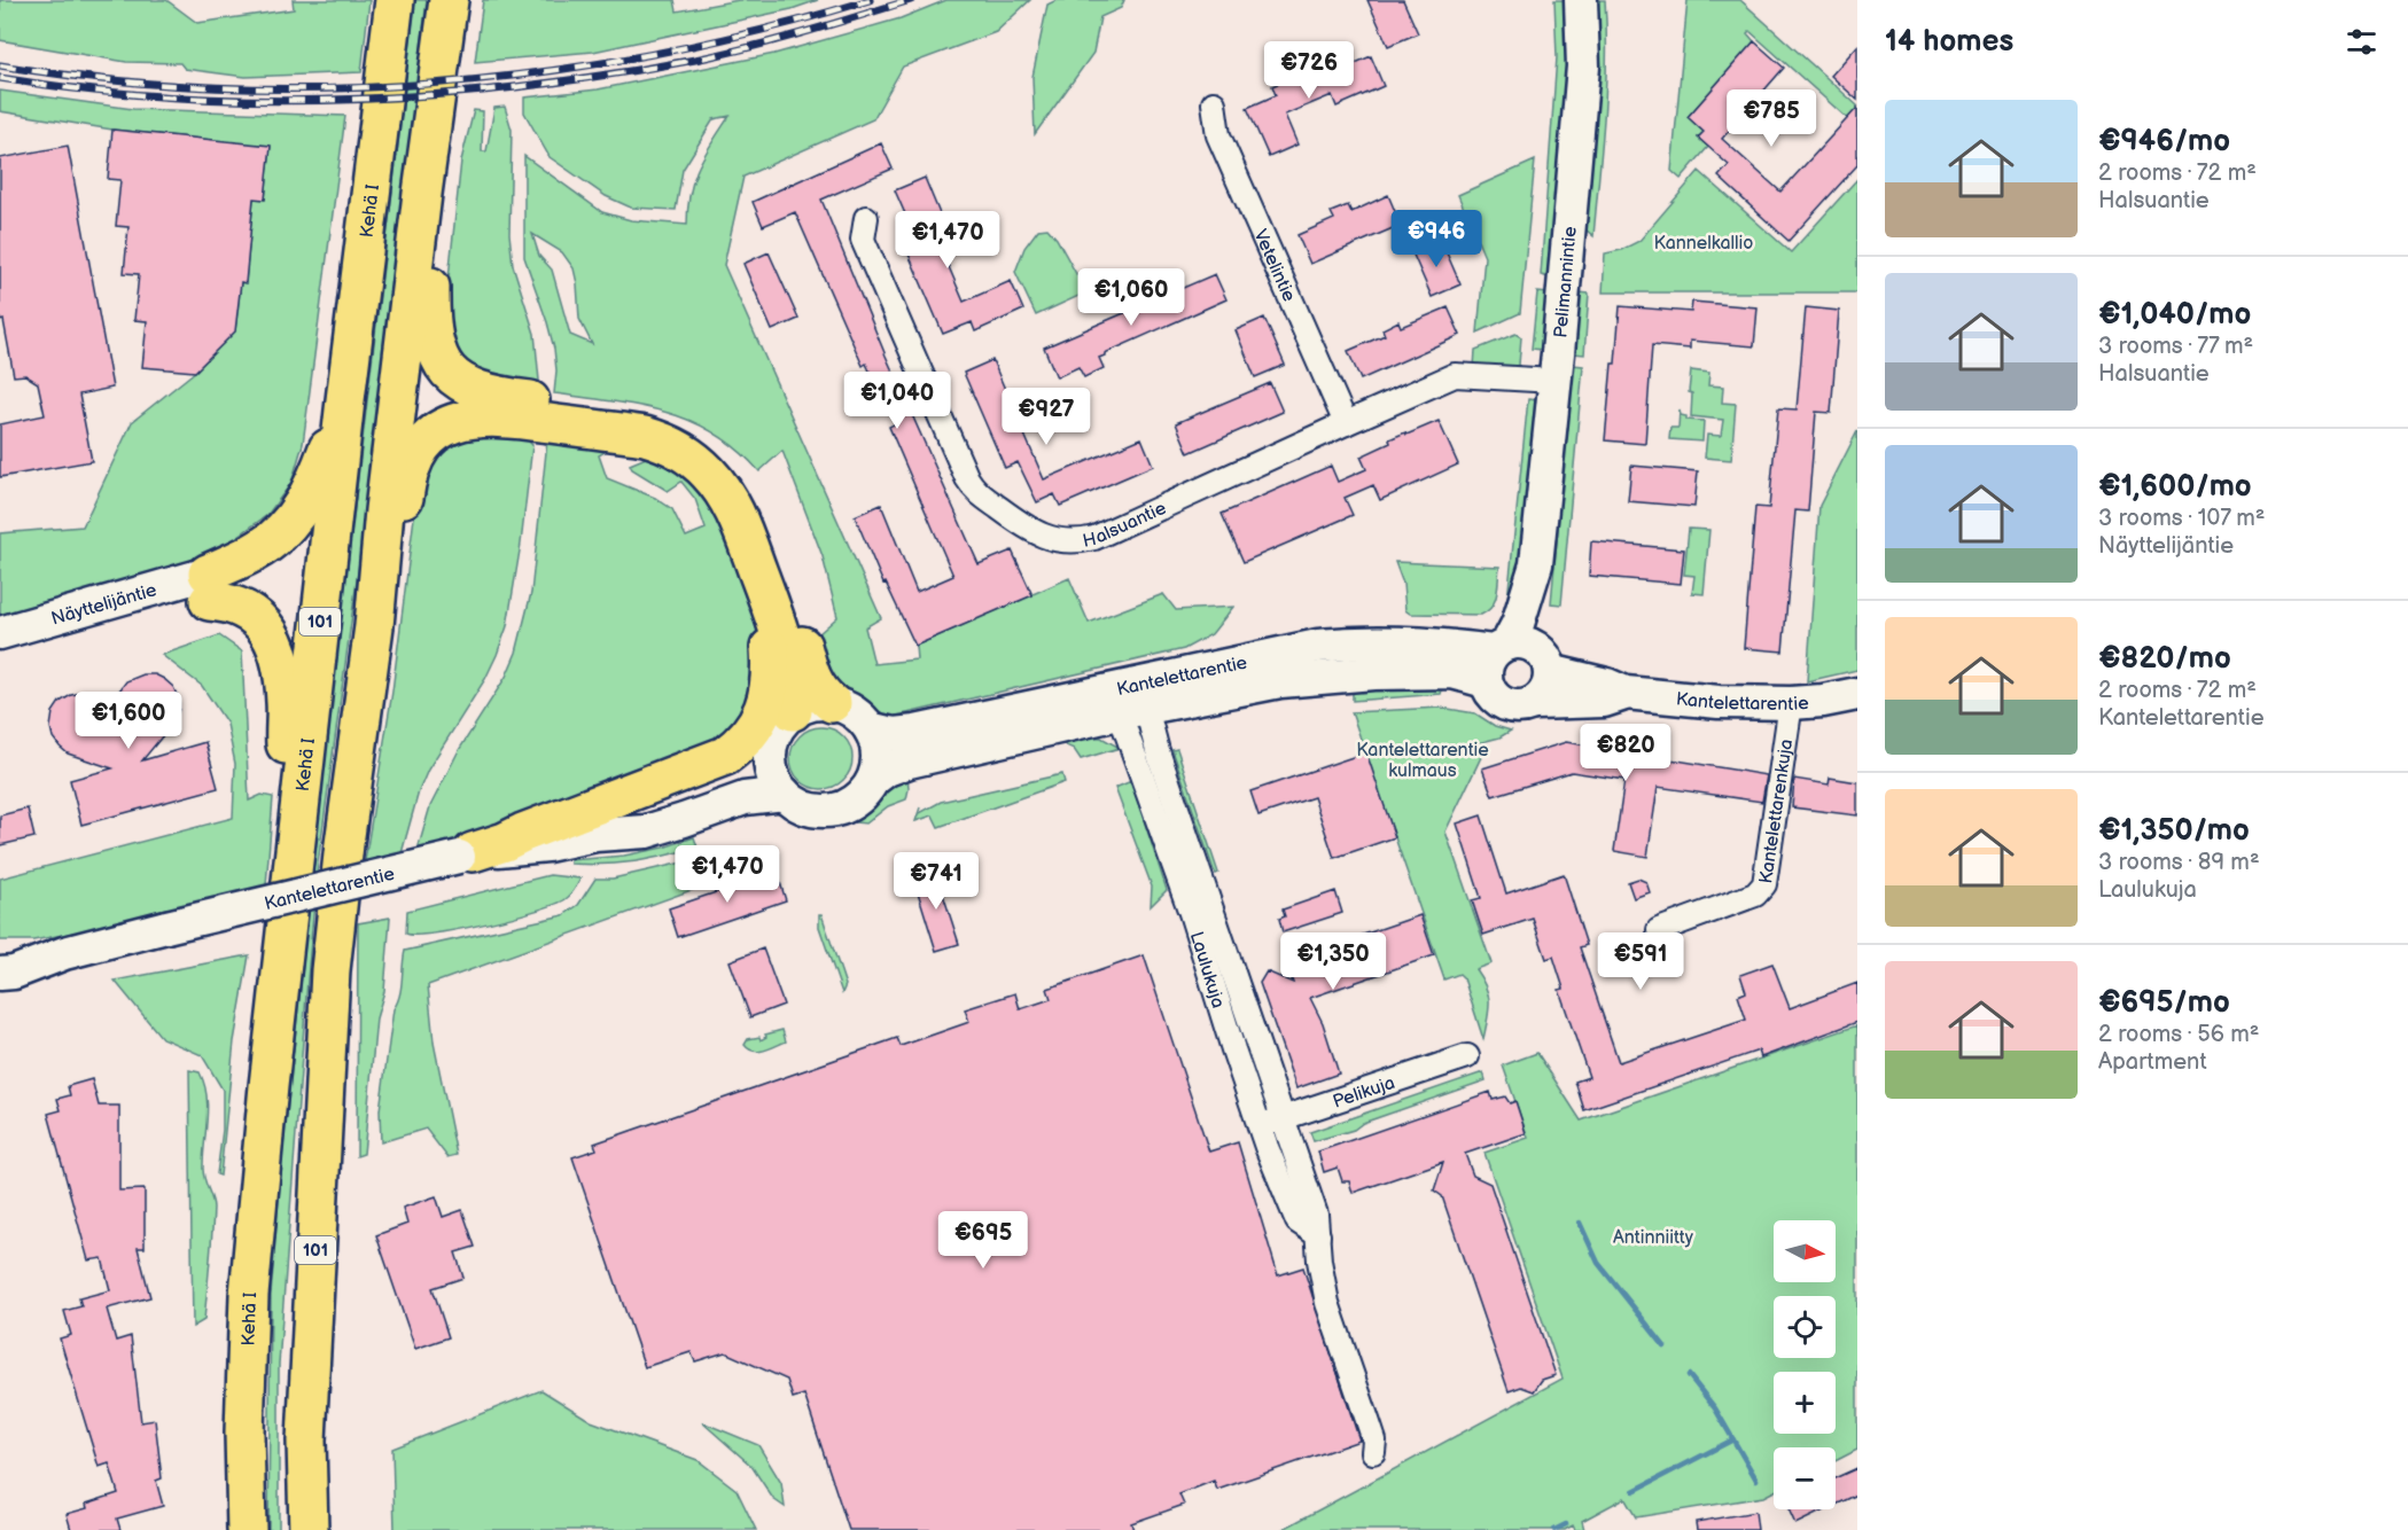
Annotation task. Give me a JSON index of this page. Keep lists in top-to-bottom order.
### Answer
{
  "streets": {
    "highway": ["Kehä I", "101"],
    "main road": ["Pelimannintie", "Näyttelijäntie", "Kantelettarentie"],
    "street": [
      "Vetelintie",
      "Halsuantie",
      "Kantelettarenkuja",
      "Laulukuja",
      "Pelikuja"
    ]
  },
  "crossings": [
    ["Vetelintie", "Halsuantie"],
    ["Pelimannintie", "Halsuantie"],
    ["Pelimannintie", "Kantelettarentie"],
    ["Kantelettarentie", "Kantelettarenkuja"],
    ["Kantelettarentie", "Laulukuja"],
    ["Laulukuja", "Pelikuja"]
  ],
  "parks": ["Kannelkallio", "Kantelettarentie kulmaus", "Antinniitty"],
  "north": "right",
  "page": {
    "heading": "14 homes",
    "price": [
      "€726",
      "€785",
      "€946",
      "€1,470",
      "€1,060",
      "€1,040",
      "€927",
      "€1,600",
      "€820",
      "€1,470",
      "€741",
      "€1,350",
      "€591",
      "€695"
    ],
    "list": [
      {
        "name": "€946/mo",
        "note": "2 rooms · 72 m² · Halsuantie"
      },
      {
        "name": "€1,040/mo",
        "note": "3 rooms · 77 m² · Halsuantie"
      },
      {
        "name": "€1,600/mo",
        "note": "3 rooms · 107 m² · Näyttelijäntie"
      },
      {
        "name": "€820/mo",
        "note": "2 rooms · 72 m² · Kantelettarentie"
      },
      {
        "name": "€1,350/mo",
        "note": "3 rooms · 89 m² · Laulukuja"
      },
      {
        "name": "€695/mo",
        "note": "2 rooms · 56 m² · Apartment"
      }
    ],
    "map_buttons": ["+", "−"]
  }
}
